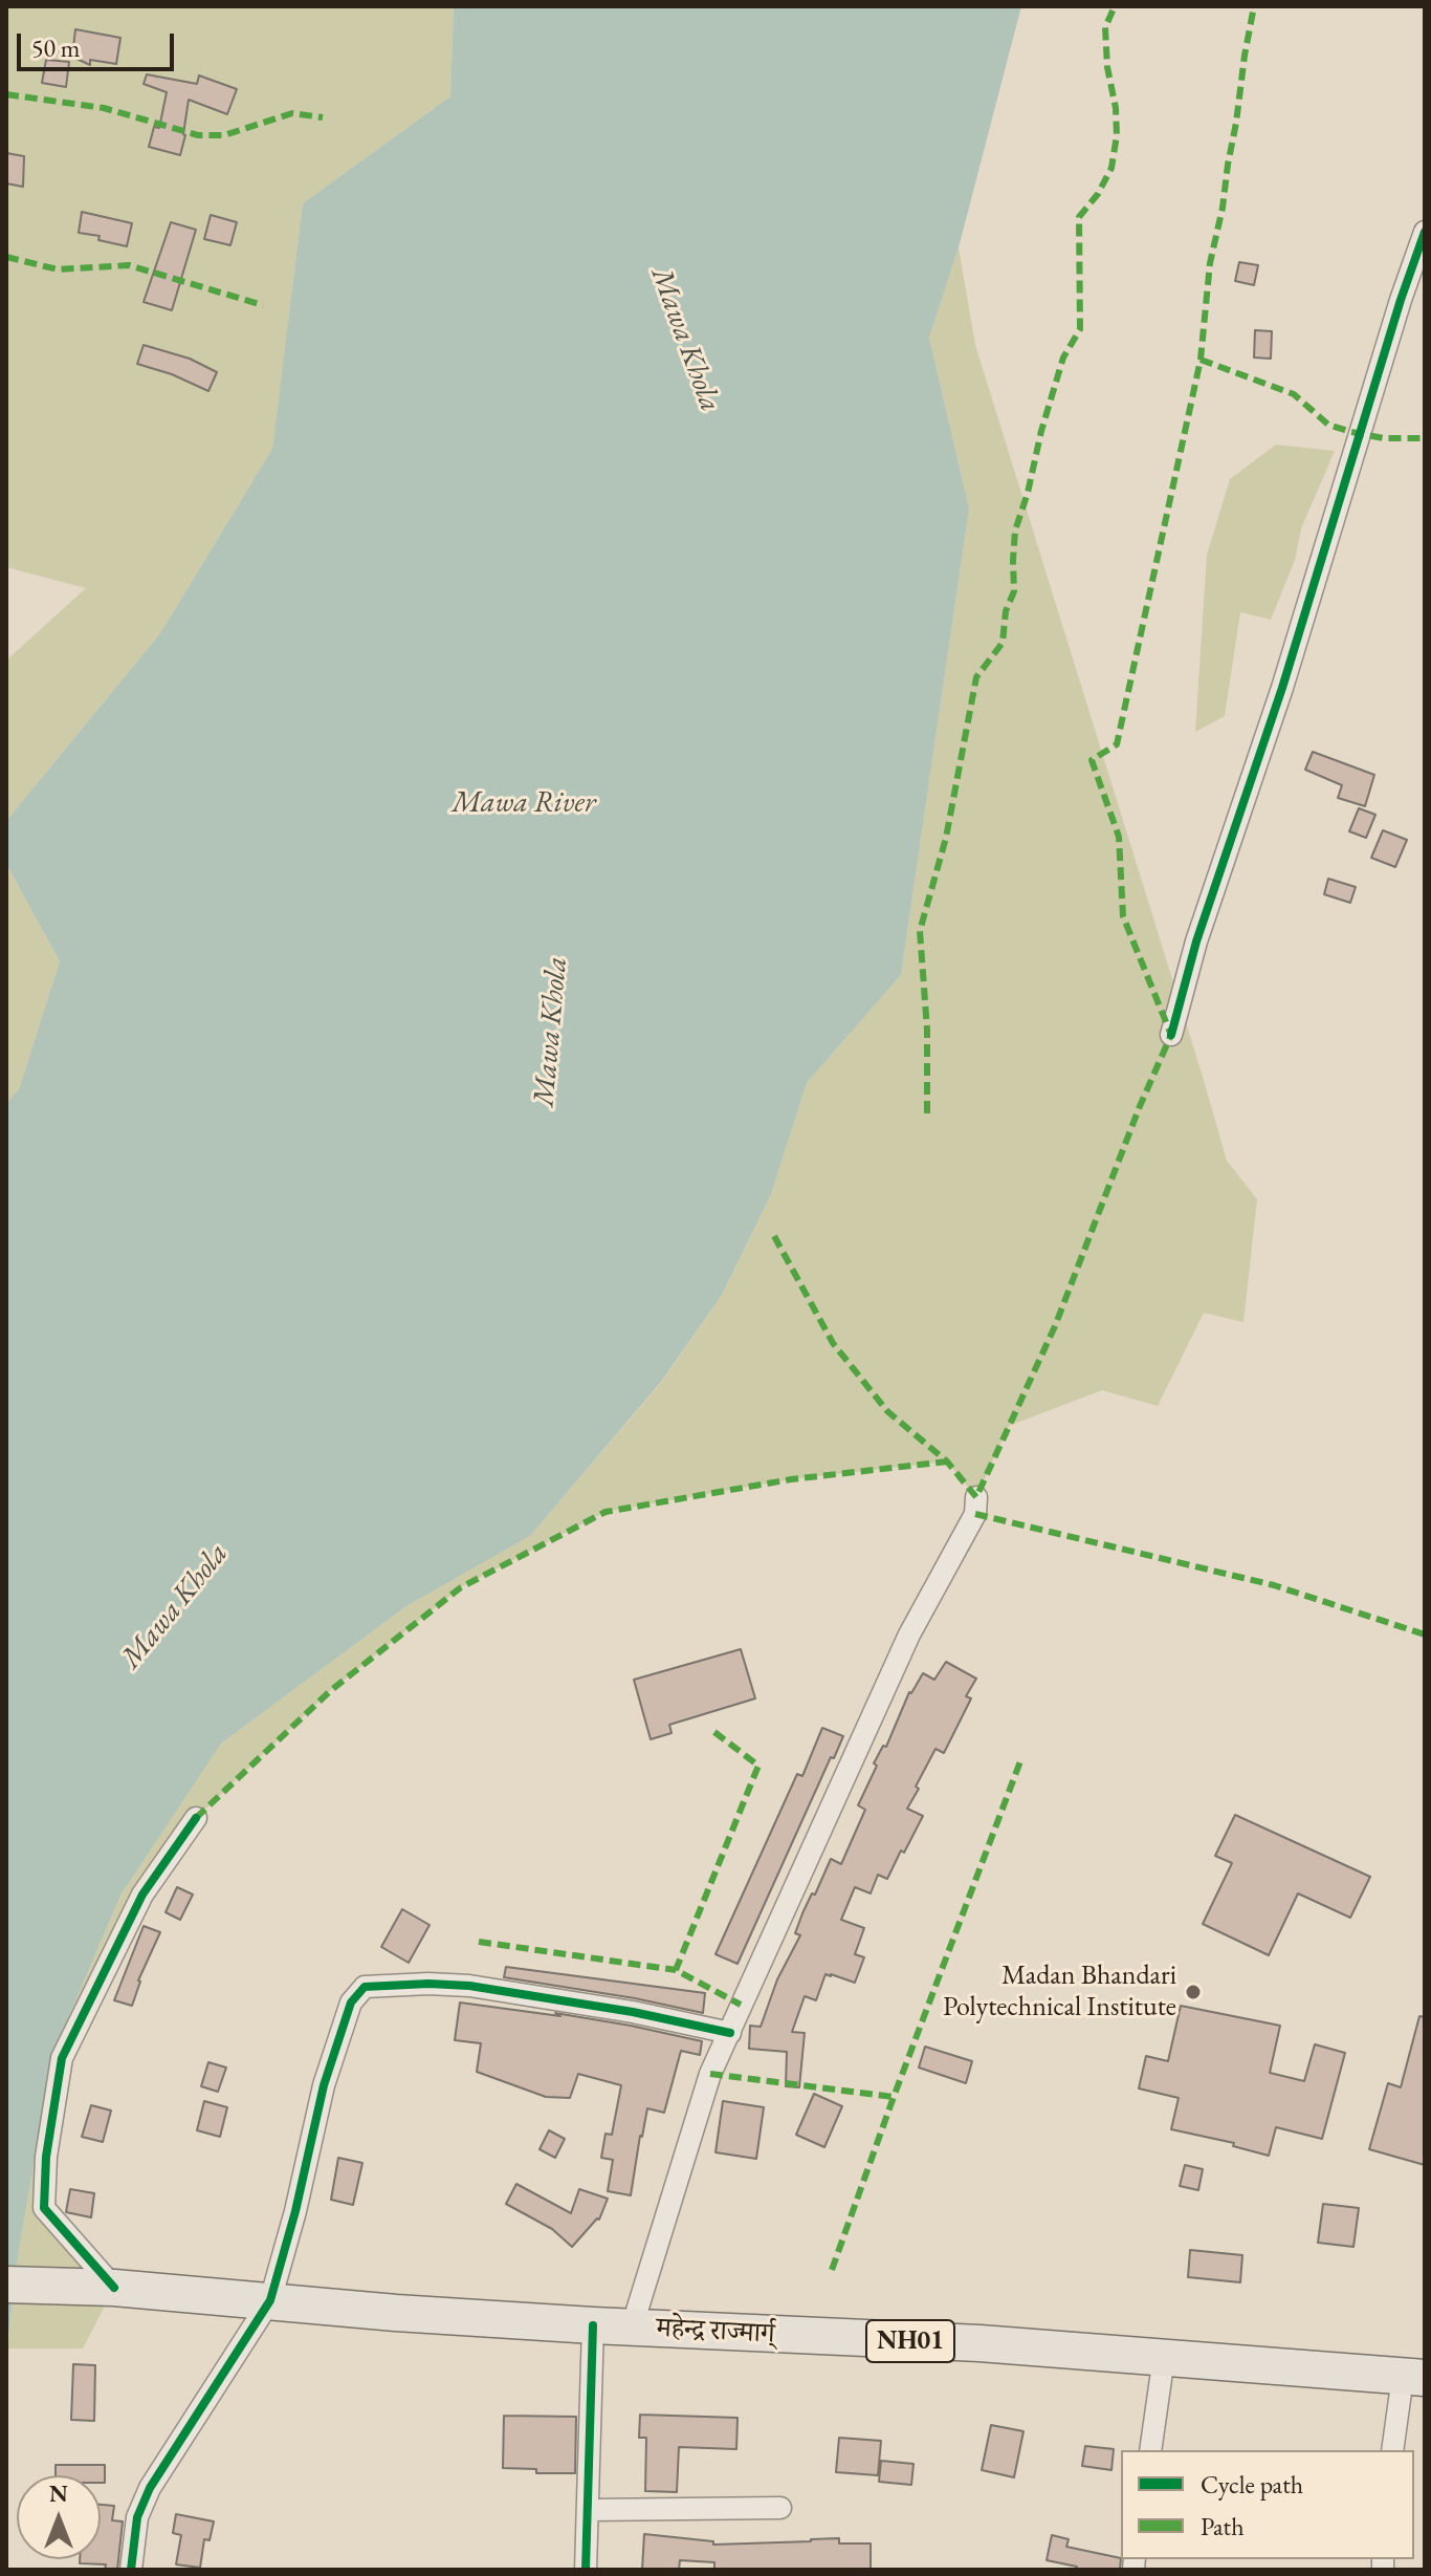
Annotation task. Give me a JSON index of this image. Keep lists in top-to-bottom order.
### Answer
{
  "streets": {
    "highway": ["महेन्द्र राज्मार्ग्", "NH01"]
  },
  "water": ["Mawa Khola", "Mawa River"],
  "places": ["Madan Bhandari Polytechnical Institute"],
  "legend": ["Cycle path", "Path"],
  "scale_bar": "50 m",
  "north": "top"
}
